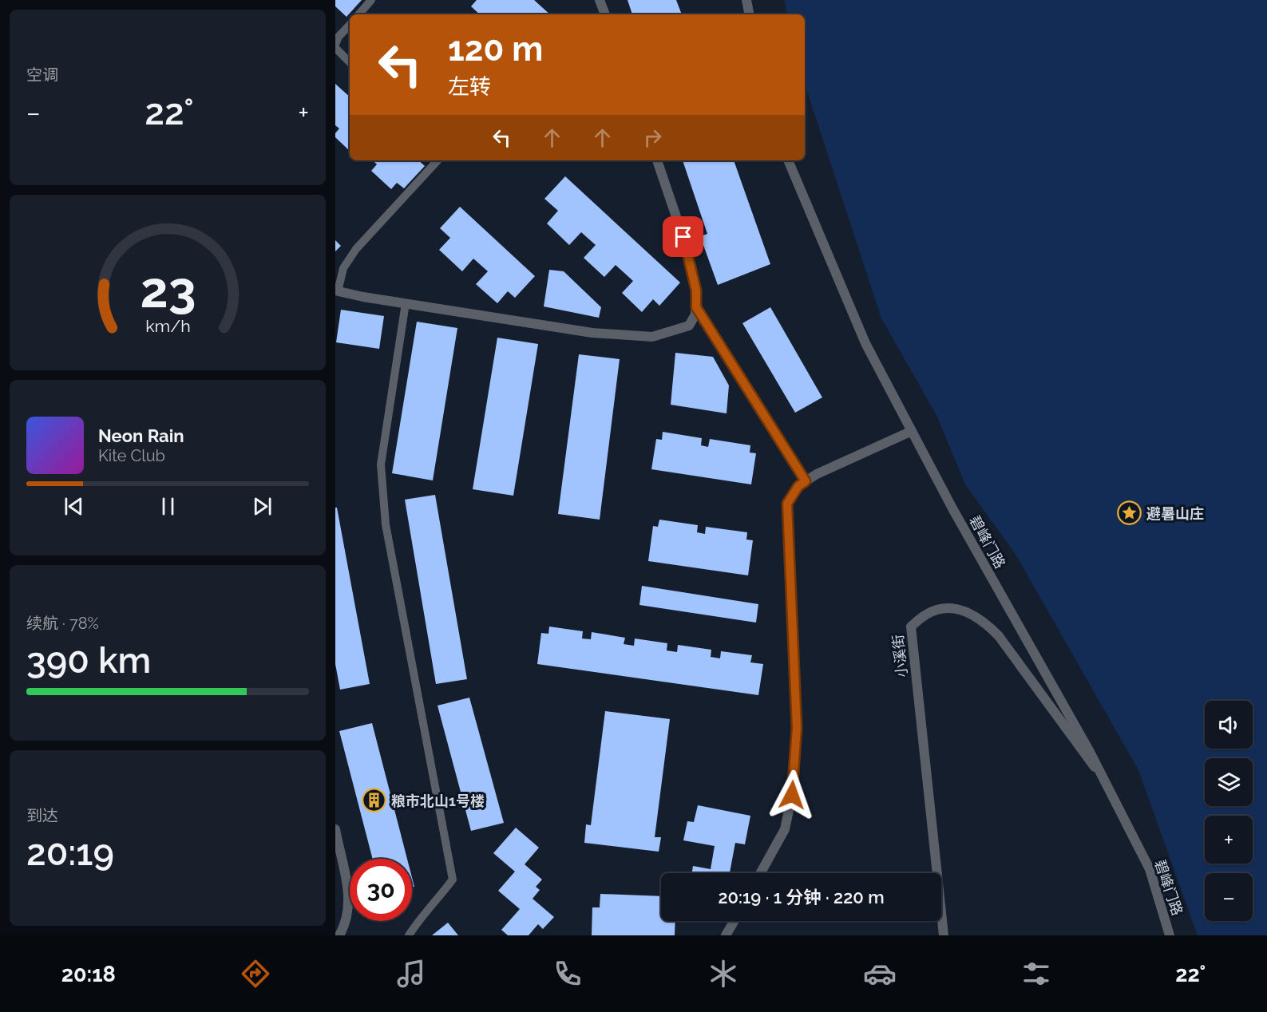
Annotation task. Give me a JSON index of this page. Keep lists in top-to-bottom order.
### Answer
{
  "streets": {
    "street": ["碧峰门路", "小溪街"]
  },
  "crossings": [
    ["碧峰门路", "小溪街"]
  ],
  "places": {
    "place": ["避暑山庄"],
    "building": ["粮市北山1号楼"]
  },
  "page": {
    "tile": [
      "空调",
      ["续航 · 78%", "390 km"],
      ["到达", "20:19"]
    ],
    "turn": ["120 m", "左转"],
    "heat": ["−", "22°", "+"],
    "song": ["Neon Rain", "Kite Club"],
    "map_buttons": ["+", "−"],
    "limit": "30",
    "trip": "20:19 · 1 分钟 · 220 m",
    "tabs": ["20:18", "22°"],
    "gauge": ["23", "km/h"]
  }
}
